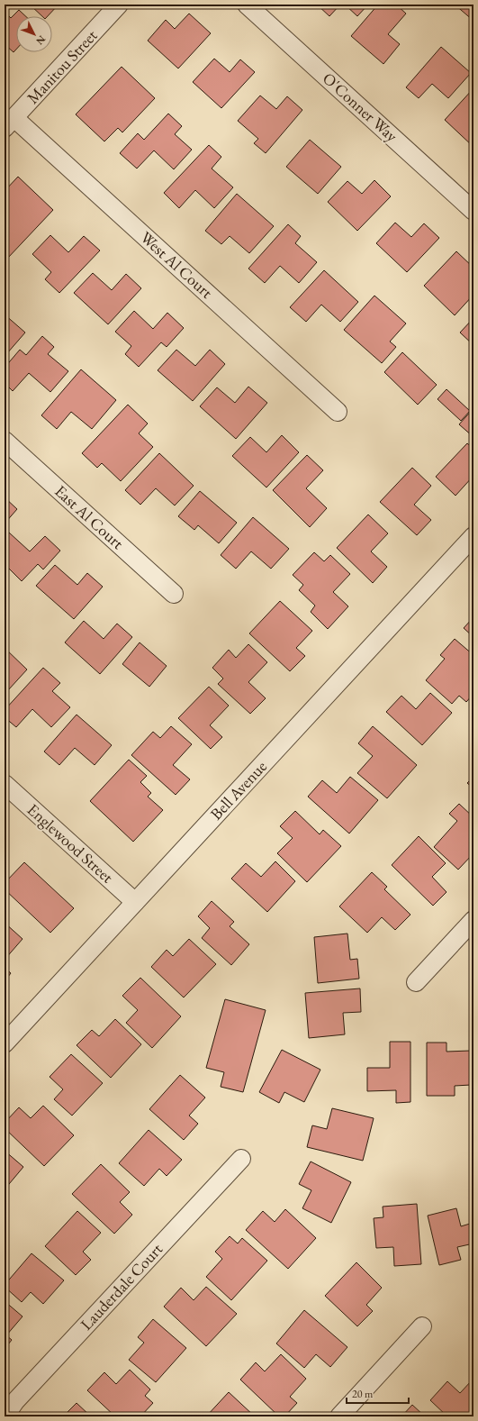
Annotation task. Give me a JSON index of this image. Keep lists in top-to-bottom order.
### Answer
{
  "streets": {
    "street": [
      "Manitou Street",
      "O'Conner Way",
      "West Al Court",
      "East Al Court",
      "Bell Avenue",
      "Englewood Street",
      "Lauderdale Court"
    ]
  },
  "crossings": [
    ["Manitou Street", "West Al Court"],
    ["Bell Avenue", "Englewood Street"]
  ],
  "scale_bar": "20 m",
  "north": "bottom right"
}
